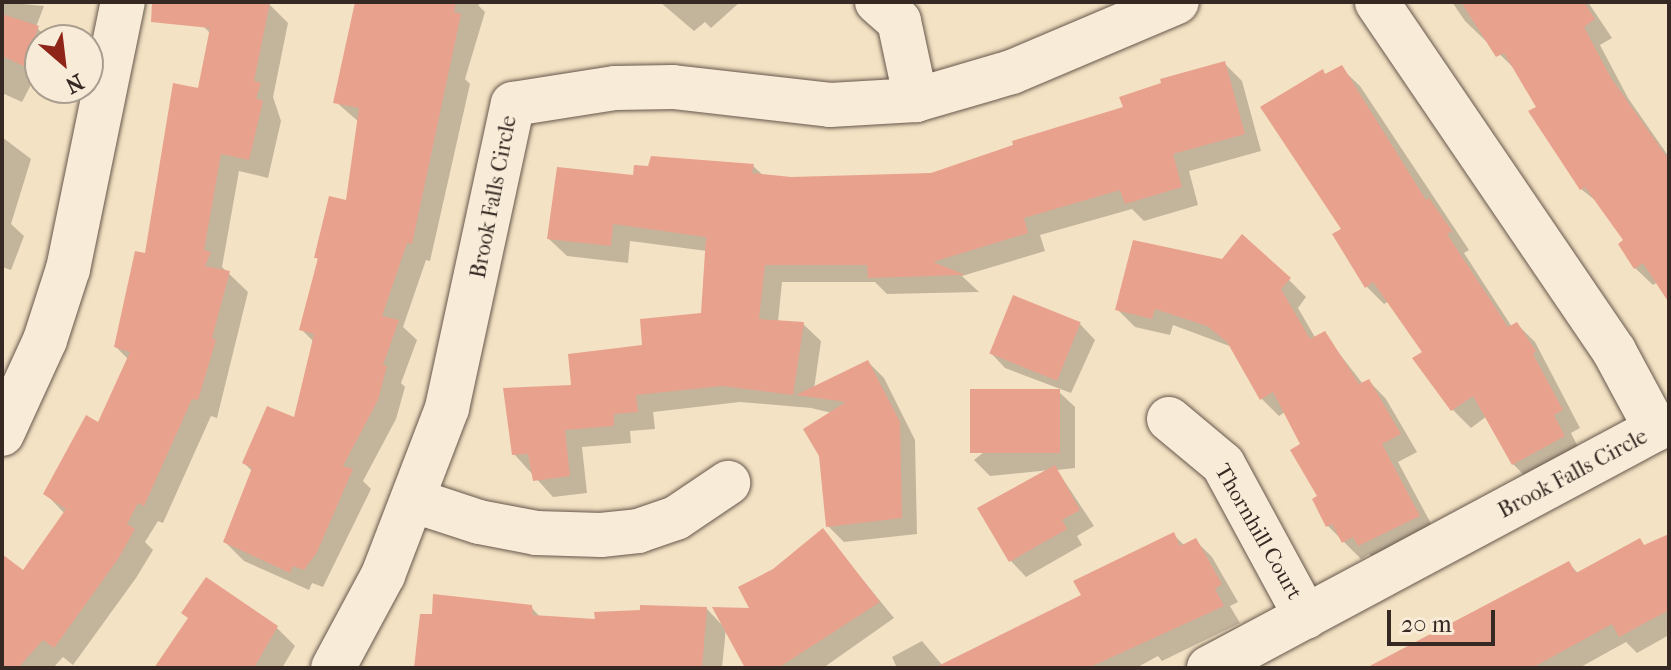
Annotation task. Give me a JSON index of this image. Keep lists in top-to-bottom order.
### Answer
{
  "streets": {
    "street": ["Brook Falls Circle", "Thornhill Court"]
  },
  "crossings": [
    ["Brook Falls Circle", "Thornhill Court"]
  ],
  "scale_bar": "20 m",
  "north": "bottom right"
}
